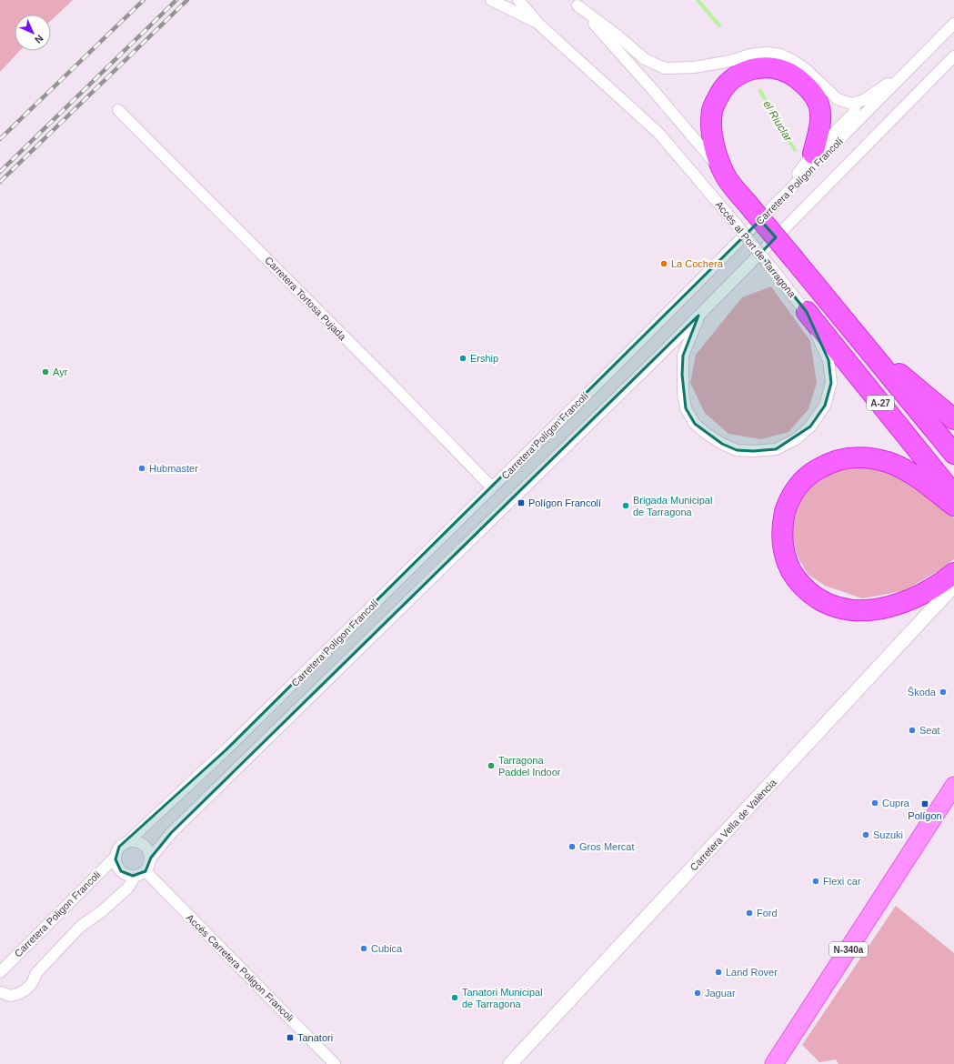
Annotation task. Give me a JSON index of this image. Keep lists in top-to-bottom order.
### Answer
{
  "streets": {
    "highway": ["Accés al Port de Tarragona", "A-27"],
    "main road": ["N-340a"],
    "street": [
      "Carretera Polígon Francolí",
      "Carretera Tortosa Pujada",
      "Carretera Vella de València",
      "Carretera Poligon Francoli",
      "Accés Carretera Poligon Francoli"
    ]
  },
  "crossings": [
    ["Carretera Polígon Francolí", "Carretera Tortosa Pujada"],
    ["Carretera Polígon Francolí", "Carretera Poligon Francoli"],
    ["Carretera Polígon Francolí", "Accés Carretera Poligon Francoli"],
    ["Carretera Poligon Francoli", "Accés Carretera Poligon Francoli"]
  ],
  "water": ["el Riuclar"],
  "places": {
    "other": [
      "La Cochera",
      "Ership",
      "Ayr",
      "Hubmaster",
      "Brigada Municipal de Tarragona",
      "Škoda",
      "Seat",
      "Tarragona Paddel Indoor",
      "Cupra",
      "Suzuki",
      "Gros Mercat",
      "Flexi car",
      "Ford",
      "Cubica",
      "Land Rover",
      "Jaguar",
      "Tanatori Municipal de Tarragona"
    ],
    "transit": ["Polígon Francolí", "Polígon", "Tanatori"]
  },
  "north": "bottom right"
}
